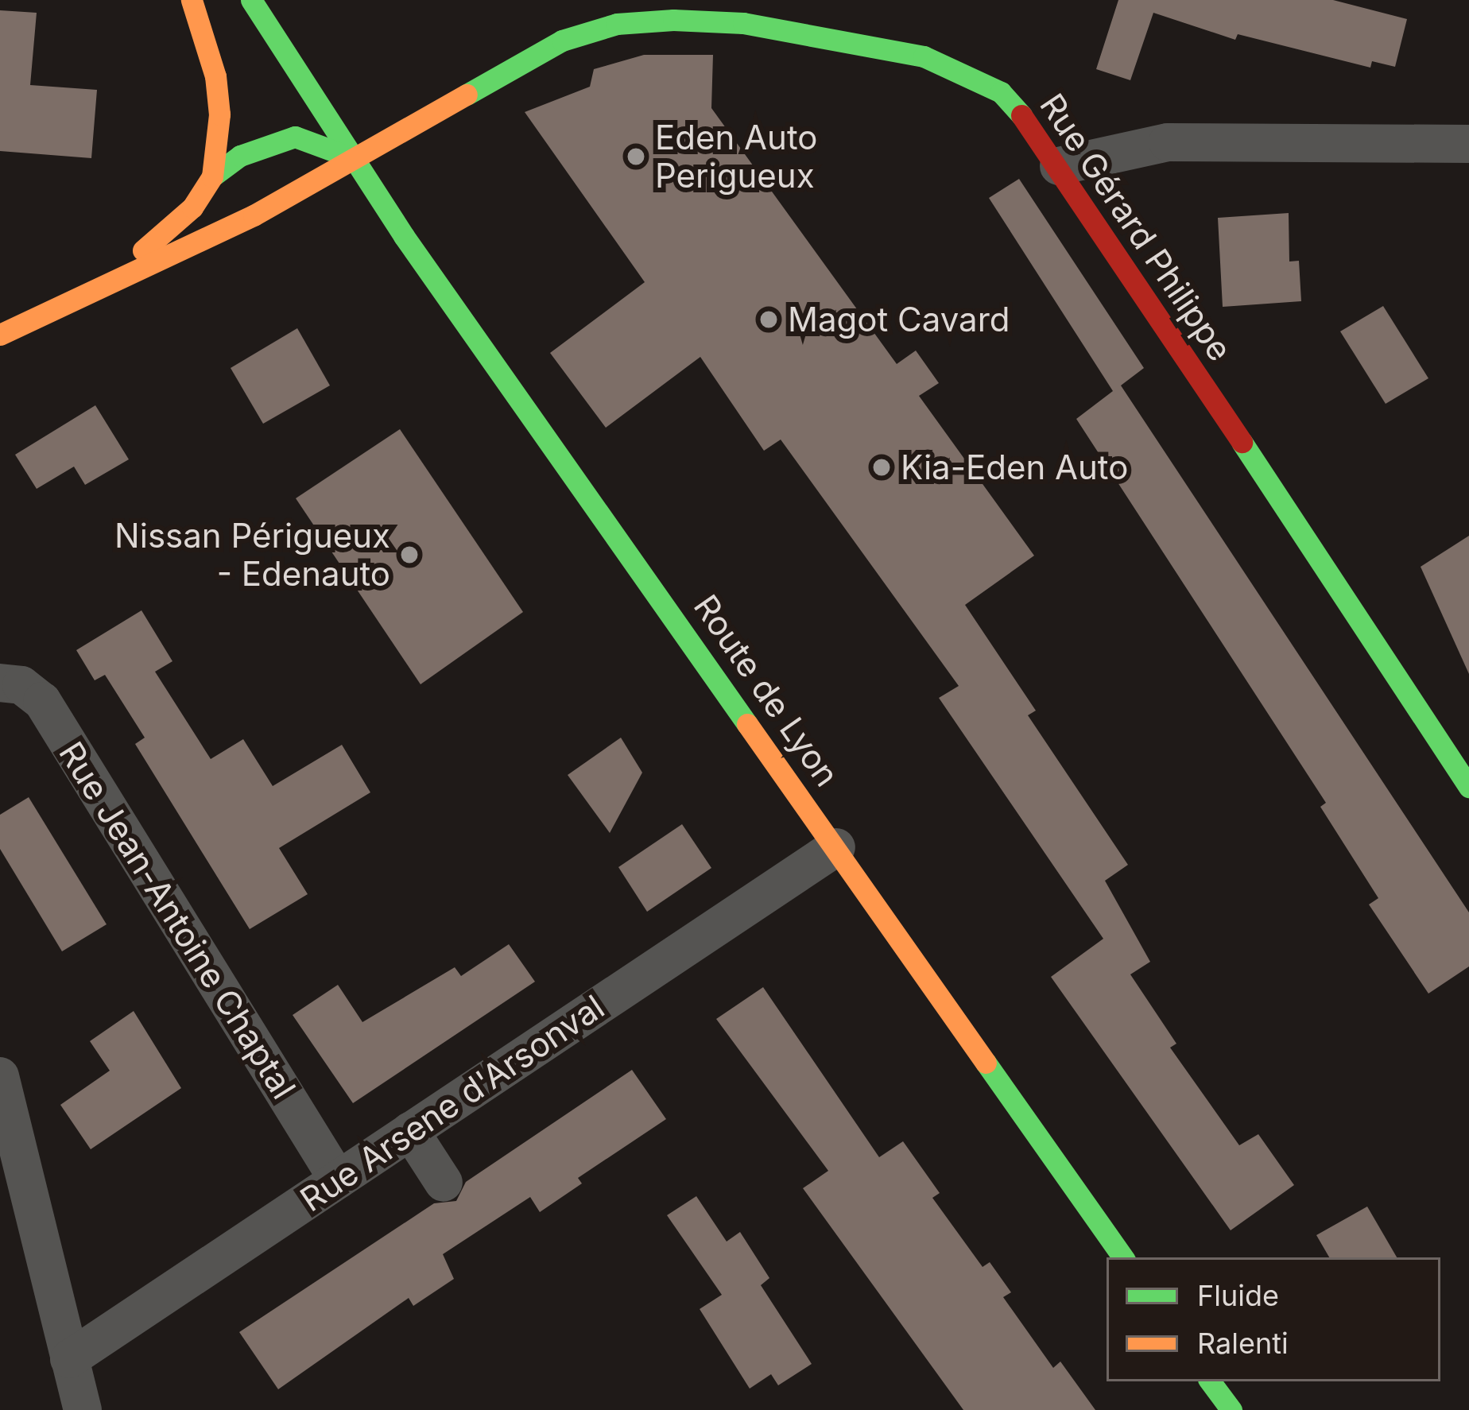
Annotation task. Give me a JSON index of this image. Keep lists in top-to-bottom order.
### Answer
{
  "streets": {
    "main road": ["Rue Gérard Philippe", "Route de Lyon"],
    "street": ["Rue Jean-Antoine Chaptal", "Rue Arsene d'Arsonval"]
  },
  "crossings": [
    ["Rue Gérard Philippe", "Route de Lyon"],
    ["Route de Lyon", "Rue Arsene d'Arsonval"],
    ["Rue Jean-Antoine Chaptal", "Rue Arsene d'Arsonval"]
  ],
  "places": [
    "Eden Auto Perigueux",
    "Magot Cavard",
    "Kia-Eden Auto",
    "Nissan Périgueux - Edenauto"
  ],
  "legend": ["Fluide", "Ralenti"]
}
